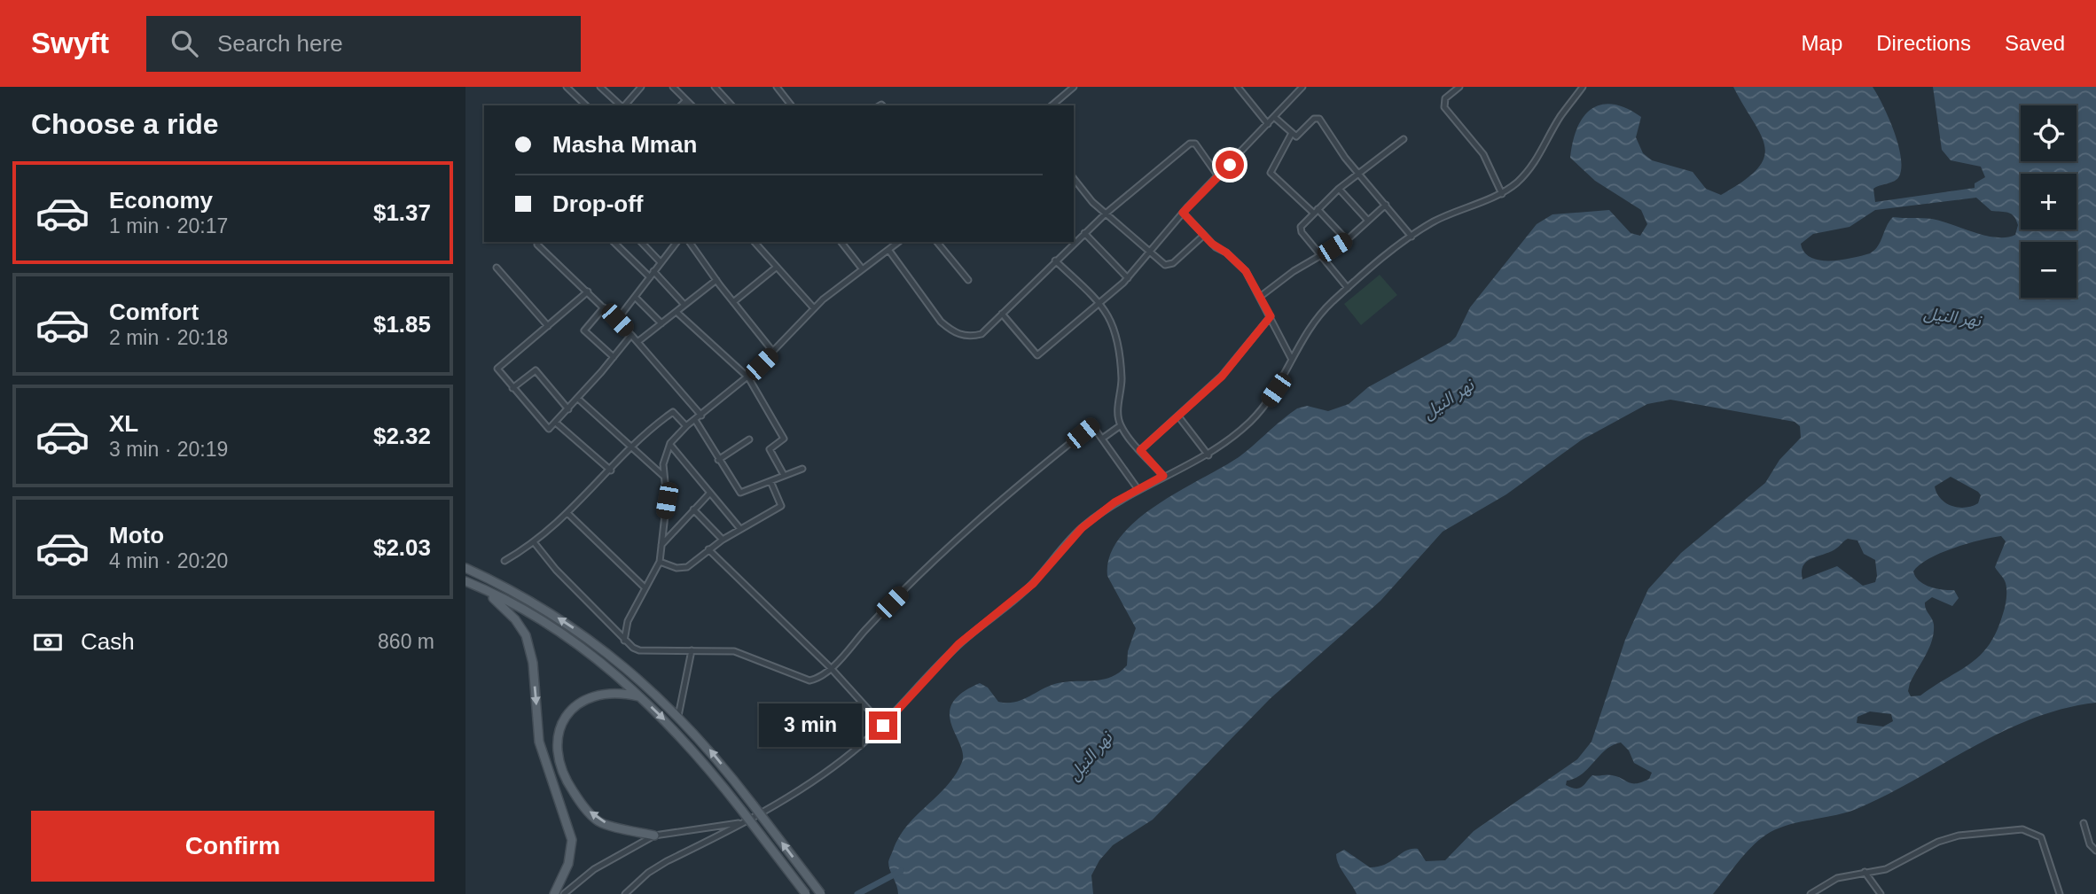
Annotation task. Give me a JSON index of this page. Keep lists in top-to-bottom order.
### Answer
{
  "water": ["نهر النيل"],
  "page": {
    "header": "Swyft",
    "search": "Search here",
    "nav": ["Map", "Directions", "Saved"],
    "heading": "Choose a ride",
    "map_buttons": ["+", "−"],
    "banner": ["Masha Mman", "Drop-off"],
    "list": [
      {
        "name": "Economy",
        "note": "1 min · 20:17",
        "value": "$1.37"
      },
      {
        "name": "Comfort",
        "note": "2 min · 20:18",
        "value": "$1.85"
      },
      {
        "name": "XL",
        "note": "3 min · 20:19",
        "value": "$2.32"
      },
      {
        "name": "Moto",
        "note": "4 min · 20:20",
        "value": "$2.03"
      }
    ],
    "pay": ["Cash", "860 m"],
    "bubble": "3 min",
    "buttons": "Confirm"
  }
}
